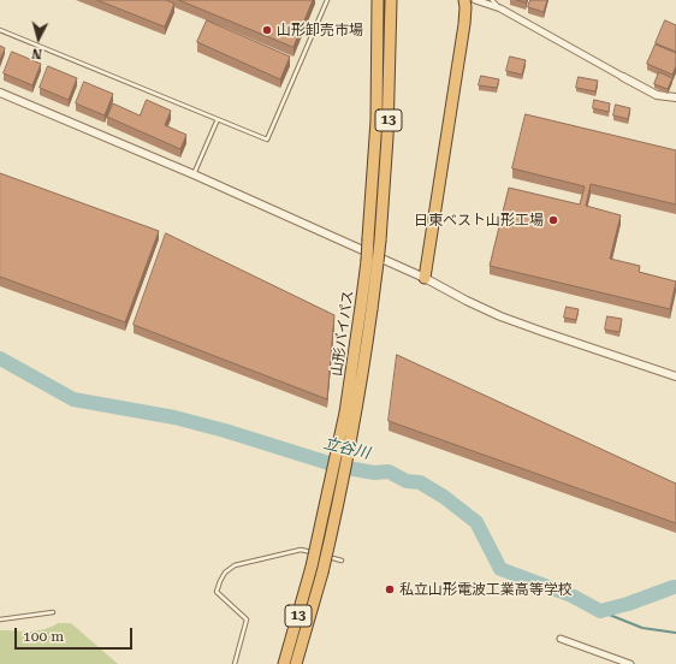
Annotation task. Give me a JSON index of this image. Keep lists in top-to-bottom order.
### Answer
{
  "streets": {
    "highway": ["13", "山形バイパス"]
  },
  "water": ["立谷川"],
  "places": ["山形卸売市場", "日東ベスト山形工場", "私立山形電波工業高等学校"],
  "scale_bar": "100 m",
  "north": "bottom"
}
